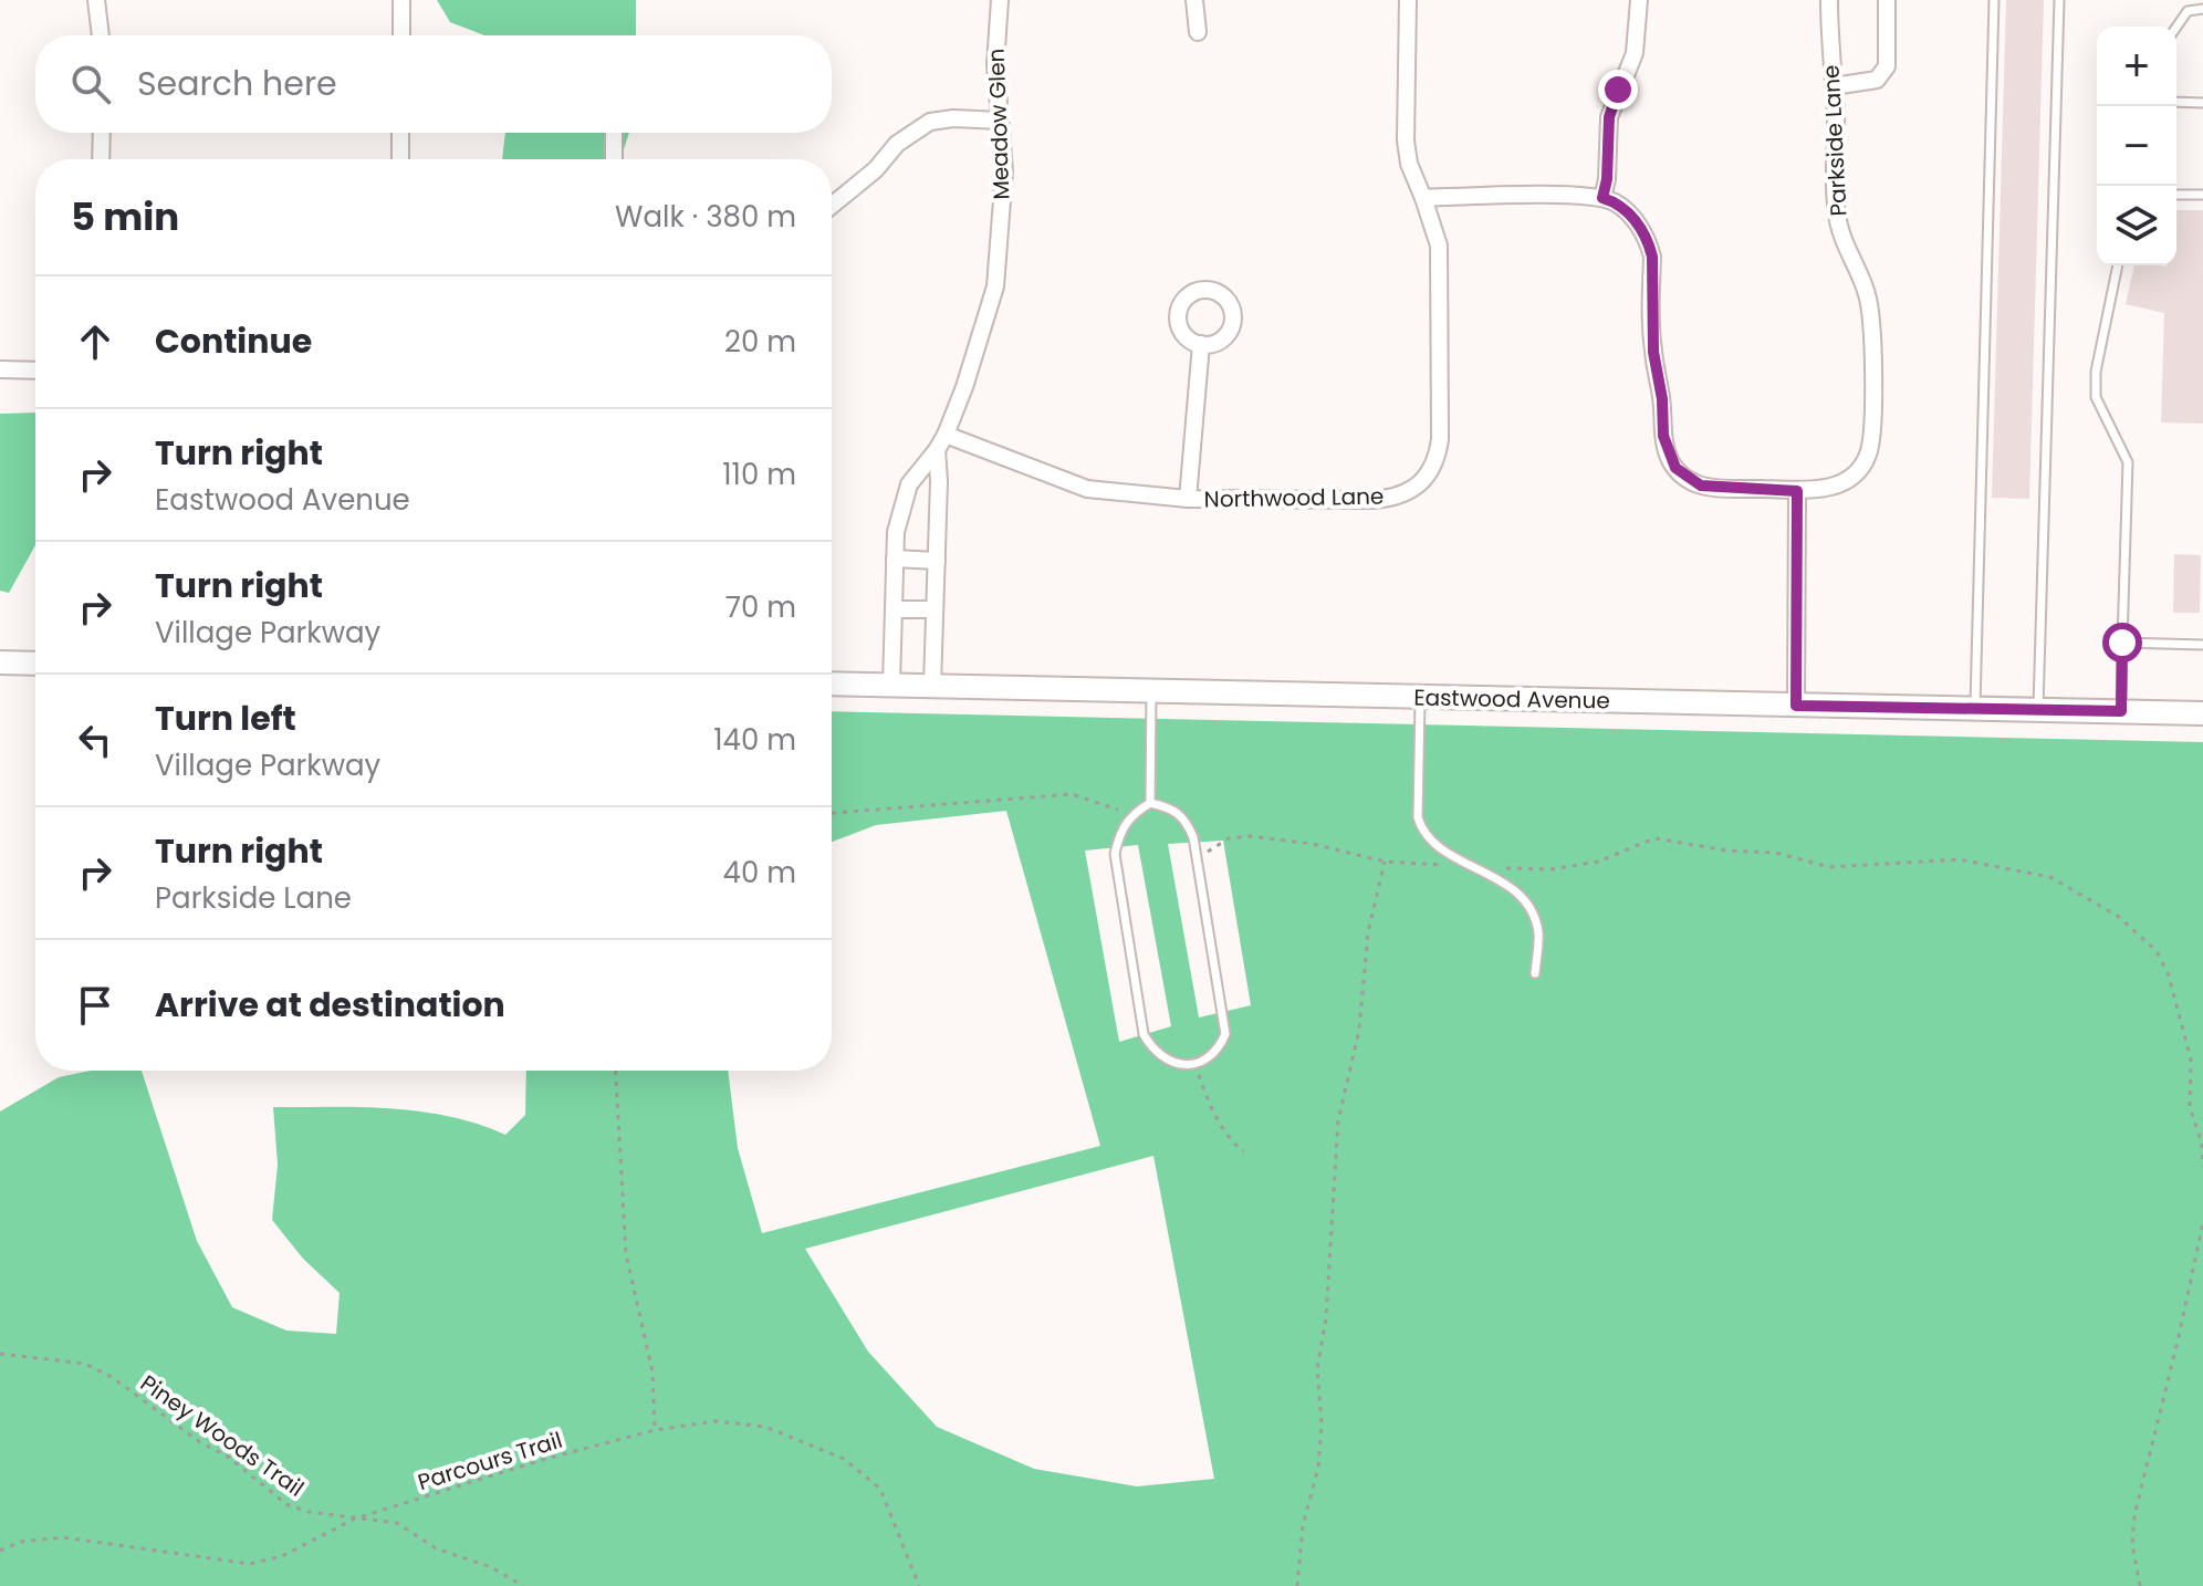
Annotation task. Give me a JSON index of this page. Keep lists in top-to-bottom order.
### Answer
{
  "streets": {
    "street": [
      "Meadow Glen",
      "Parkside Lane",
      "Northwood Lane",
      "Eastwood Avenue"
    ],
    "path": ["Piney Woods Trail", "Parcours Trail"]
  },
  "crossings": [
    ["Meadow Glen", "Northwood Lane"],
    ["Meadow Glen", "Eastwood Avenue"],
    ["Piney Woods Trail", "Parcours Trail"]
  ],
  "page": {
    "map_buttons": ["+", "−"],
    "search": "Search here",
    "heading": ["5 min", "Walk · 380 m"],
    "list": [
      ["Continue", "20 m"],
      ["Turn right", "Eastwood Avenue", "110 m"],
      ["Turn right", "Village Parkway", "70 m"],
      ["Turn left", "Village Parkway", "140 m"],
      ["Turn right", "Parkside Lane", "40 m"],
      "Arrive at destination"
    ]
  }
}
